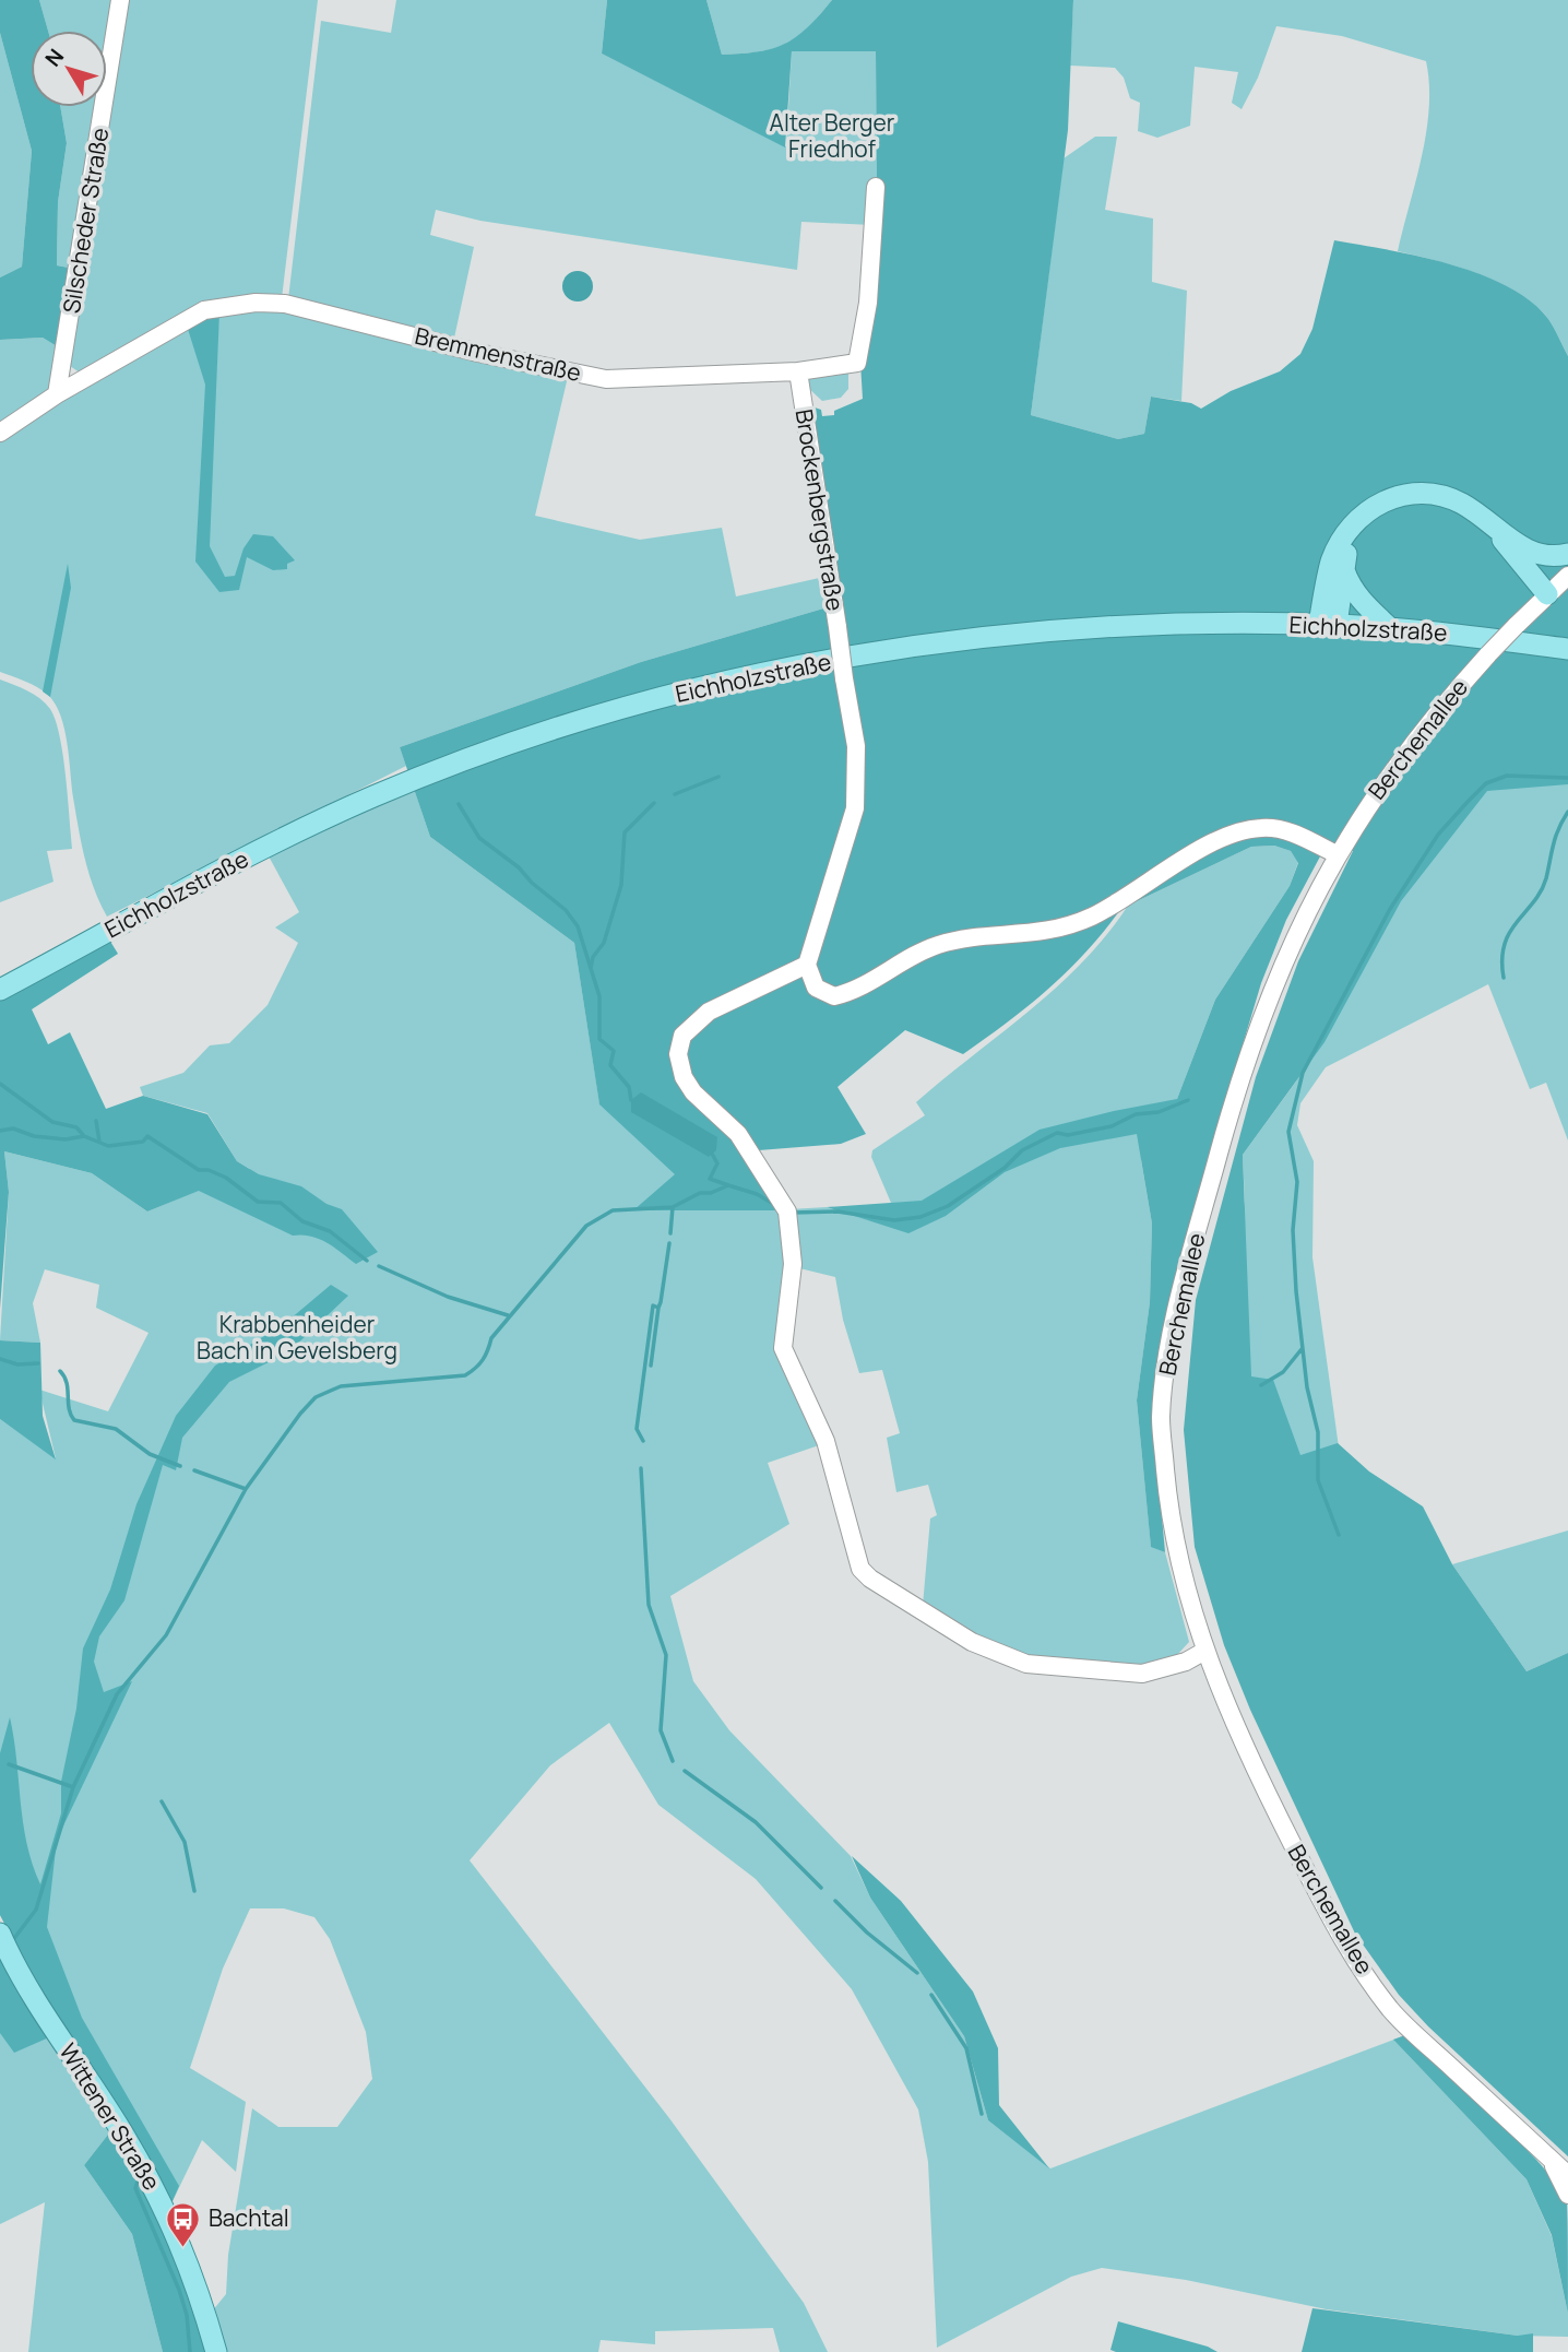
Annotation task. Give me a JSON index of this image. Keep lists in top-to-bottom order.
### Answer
{
  "streets": {
    "main road": ["Eichholzstraße", "Wittener Straße"],
    "street": [
      "Silscheder Straße",
      "Bremmenstraße",
      "Brockenbergstraße",
      "Berchemallee"
    ]
  },
  "crossings": [
    ["Silscheder Straße", "Bremmenstraße"],
    ["Bremmenstraße", "Brockenbergstraße"]
  ],
  "parks": ["Alter Berger Friedhof", "Krabbenheider Bach in Gevelsberg"],
  "places": {
    "bus stop": ["Bachtal"]
  },
  "north": "top left"
}
